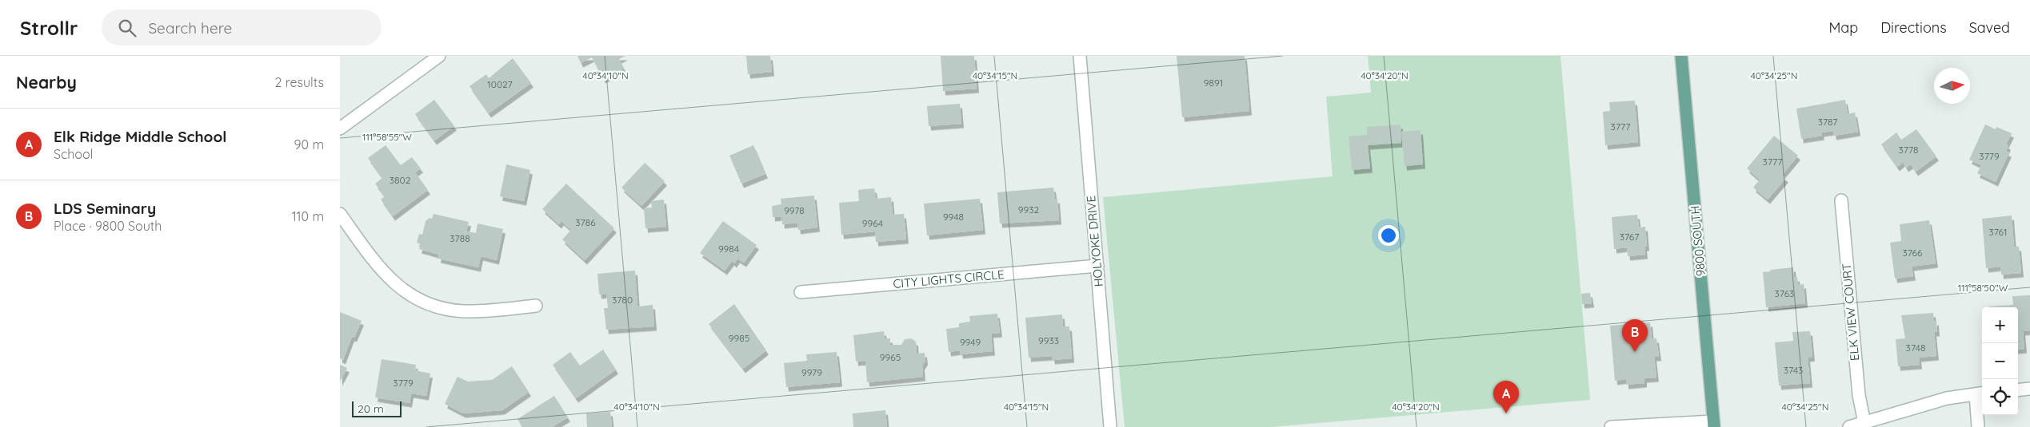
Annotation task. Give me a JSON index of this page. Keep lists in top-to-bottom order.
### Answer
{
  "streets": {
    "main road": ["9800 SOUTH"],
    "street": ["HOLYOKE DRIVE", "CITY LIGHTS CIRCLE", "ELK VIEW COURT"]
  },
  "crossings": [
    ["HOLYOKE DRIVE", "CITY LIGHTS CIRCLE"]
  ],
  "house_numbers": [
    "9891",
    "10027",
    "3787",
    "3777",
    "3778",
    "3779",
    "3777",
    "3802",
    "9932",
    "9978",
    "9948",
    "3786",
    "9964",
    "3761",
    "3767",
    "3788",
    "9984",
    "3766",
    "3763",
    "3780",
    "9985",
    "9933",
    "9949",
    "3748",
    "9965",
    "3743",
    "9979",
    "3779"
  ],
  "scale_bar": "20 m",
  "north": "right",
  "page": {
    "header": "Strollr",
    "search": "Search here",
    "nav": ["Map", "Directions", "Saved"],
    "heading": ["Nearby", "2 results"],
    "list": [
      {
        "mark": "A",
        "name": "Elk Ridge Middle School",
        "note": "School",
        "value": "90 m"
      },
      {
        "mark": "B",
        "name": "LDS Seminary",
        "note": "Place · 9800 South",
        "value": "110 m"
      }
    ],
    "map_buttons": ["+", "−"],
    "pins": ["B", "A"],
    "scale": "20 m"
  },
  "coordinates": [
    "40°34'10\"N",
    "40°34'15\"N",
    "40°34'20\"N",
    "40°34'25\"N",
    "111°58'55\"W",
    "111°58'50\"W"
  ]
}
